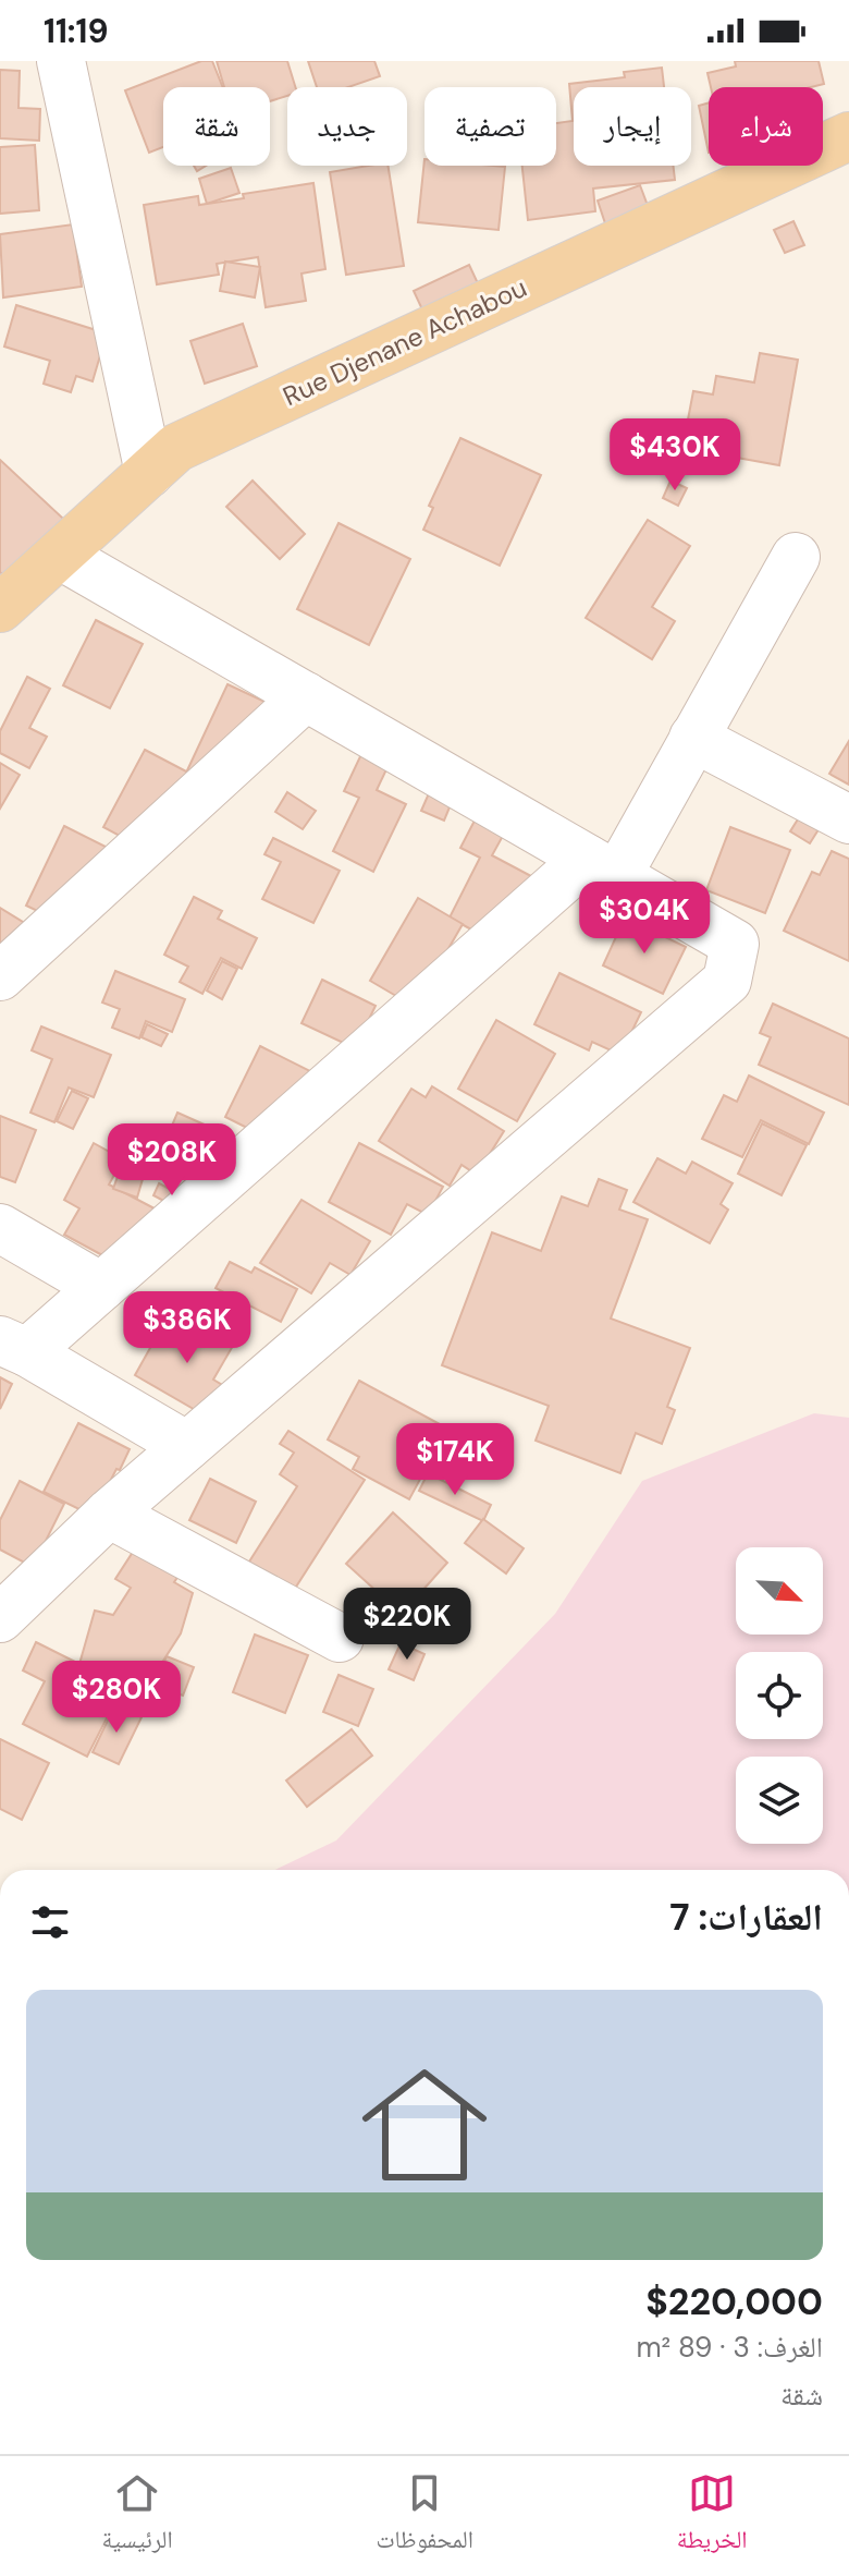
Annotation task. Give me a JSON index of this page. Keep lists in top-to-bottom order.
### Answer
{
  "streets": {
    "main road": ["Rue Djenane Achabou"]
  },
  "north": "bottom right",
  "page": {
    "status": "11:19",
    "chip": [
      "شراء",
      "إيجار",
      "تصفية",
      "جديد",
      "شقة"
    ],
    "price": [
      "$430K",
      "$304K",
      "$208K",
      "$386K",
      "$174K",
      "$220K",
      "$280K"
    ],
    "heading": "العقارات: 7",
    "list": [
      {
        "name": "$220,000",
        "note": "الغرف: 3 · 89 m² · شقة"
      }
    ],
    "tabs": ["الخريطة", "المحفوظات", "الرئيسية"]
  }
}
